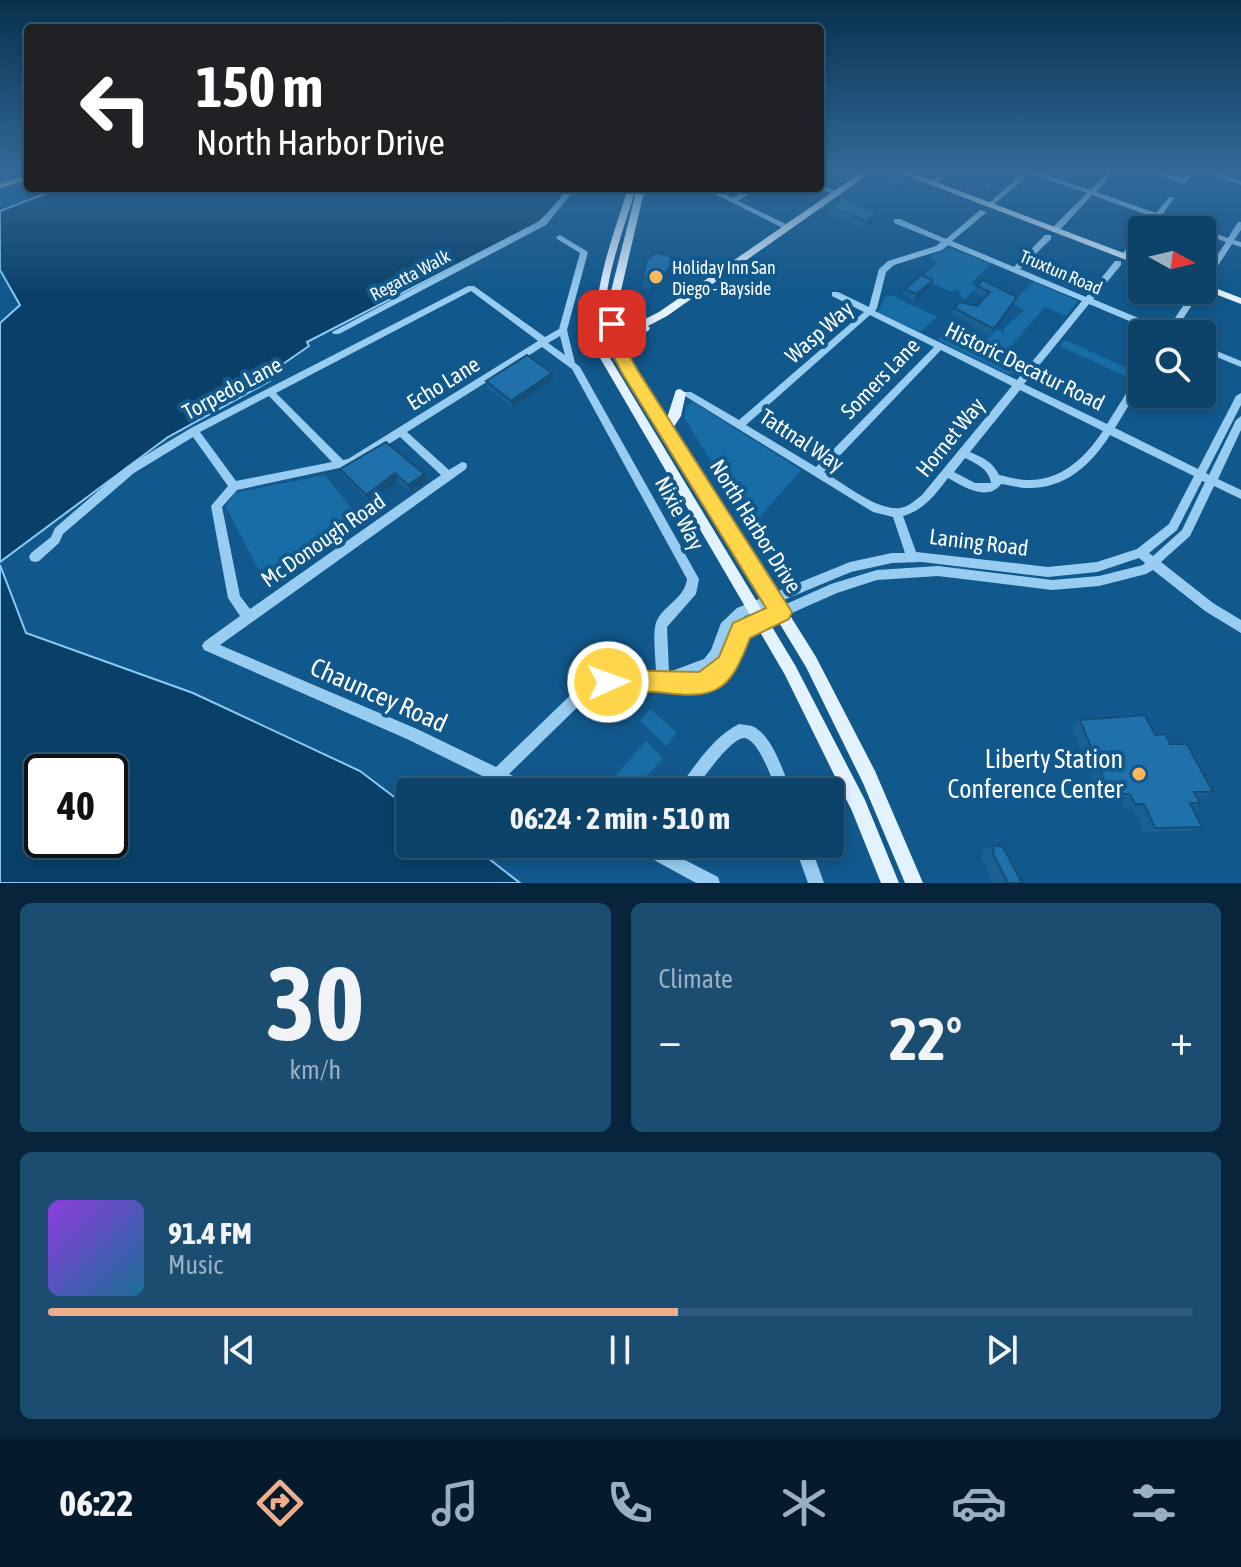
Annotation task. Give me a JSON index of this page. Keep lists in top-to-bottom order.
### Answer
{
  "streets": {
    "main road": ["North Harbor Drive"],
    "street": [
      "Truxtun Road",
      "Regatta Walk",
      "Wasp Way",
      "Historic Decatur Road",
      "Somers Lane",
      "Echo Lane",
      "Torpedo Lane",
      "Hornet Way",
      "Tattnal Way",
      "Nixie Way",
      "Mc Donough Road",
      "Laning Road",
      "Chauncey Road"
    ]
  },
  "crossings": [
    ["Truxtun Road", "Wasp Way"],
    ["Truxtun Road", "Hornet Way"],
    ["Wasp Way", "Historic Decatur Road"],
    ["Wasp Way", "Tattnal Way"],
    ["Historic Decatur Road", "Somers Lane"],
    ["Historic Decatur Road", "Hornet Way"],
    ["Historic Decatur Road", "Laning Road"],
    ["Somers Lane", "Tattnal Way"],
    ["Echo Lane", "Torpedo Lane"],
    ["Hornet Way", "Tattnal Way"],
    ["Nixie Way", "Laning Road"],
    ["North Harbor Drive", "Laning Road"],
    ["Mc Donough Road", "Chauncey Road"],
    ["Laning Road", "Chauncey Road"]
  ],
  "places": ["Holiday Inn San Diego - Bayside", "Liberty Station Conference Center"],
  "north": "right",
  "page": {
    "turn": ["150 m", "North Harbor Drive"],
    "limit": "40",
    "trip": "06:24 · 2 min · 510 m",
    "tile": [
      ["30", "km/h"],
      "Climate"
    ],
    "heat": ["−", "22°", "+"],
    "song": ["91.4 FM", "Music"],
    "tabs": "06:22"
  }
}
